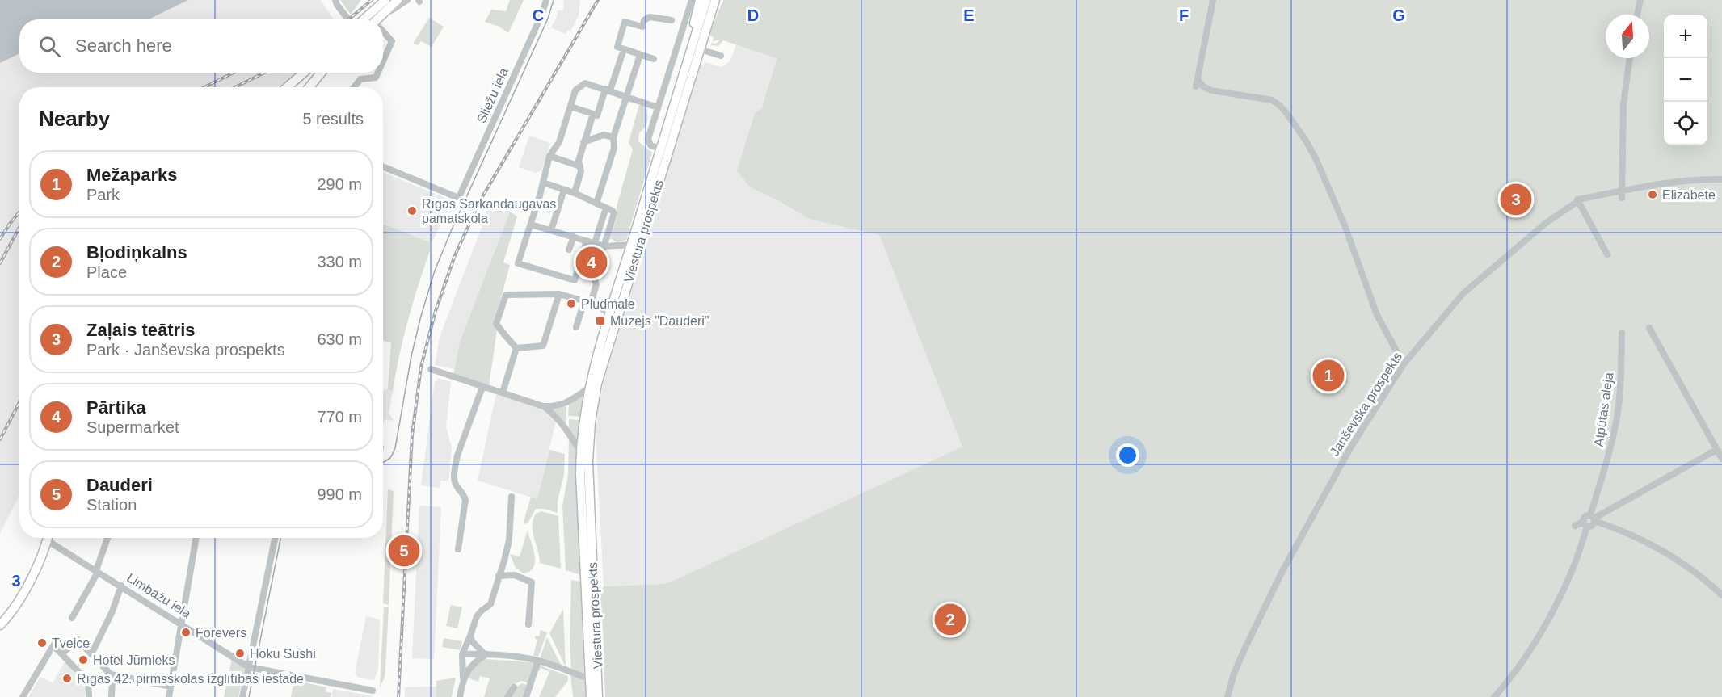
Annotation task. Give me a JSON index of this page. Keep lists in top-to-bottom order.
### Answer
{
  "streets": {
    "main road": ["Viestura prospekts"],
    "street": [
      "Sliežu iela",
      "Janševska prospekts",
      "Atpūtas aleja",
      "Limbažu iela"
    ]
  },
  "places": {
    "other": [
      "Elizabete",
      "Rīgas Sarkandaugavas pamatskola",
      "Pludmale",
      "Forevers",
      "Tveice",
      "Hoku Sushi",
      "Hotel Jūrnieks",
      "Rīgas 42. pirmsskolas izglītības iestāde"
    ],
    "transit": ["Muzejs \"Dauderi\""]
  },
  "north": "top",
  "page": {
    "map_buttons": ["+", "−"],
    "search": "Search here",
    "heading": ["Nearby", "5 results"],
    "list": [
      {
        "mark": "1",
        "name": "Mežaparks",
        "note": "Park",
        "value": "290 m"
      },
      {
        "mark": "2",
        "name": "Bļodiņkalns",
        "note": "Place",
        "value": "330 m"
      },
      {
        "mark": "3",
        "name": "Zaļais teātris",
        "note": "Park · Janševska prospekts",
        "value": "630 m"
      },
      {
        "mark": "4",
        "name": "Pārtika",
        "note": "Supermarket",
        "value": "770 m"
      },
      {
        "mark": "5",
        "name": "Dauderi",
        "note": "Station",
        "value": "990 m"
      }
    ],
    "pins": [
      "3",
      "4",
      "1",
      "5",
      "2"
    ]
  },
  "grid": {
    "columns": [
      "C",
      "D",
      "E",
      "F",
      "G"
    ],
    "rows": ["3"]
  }
}
